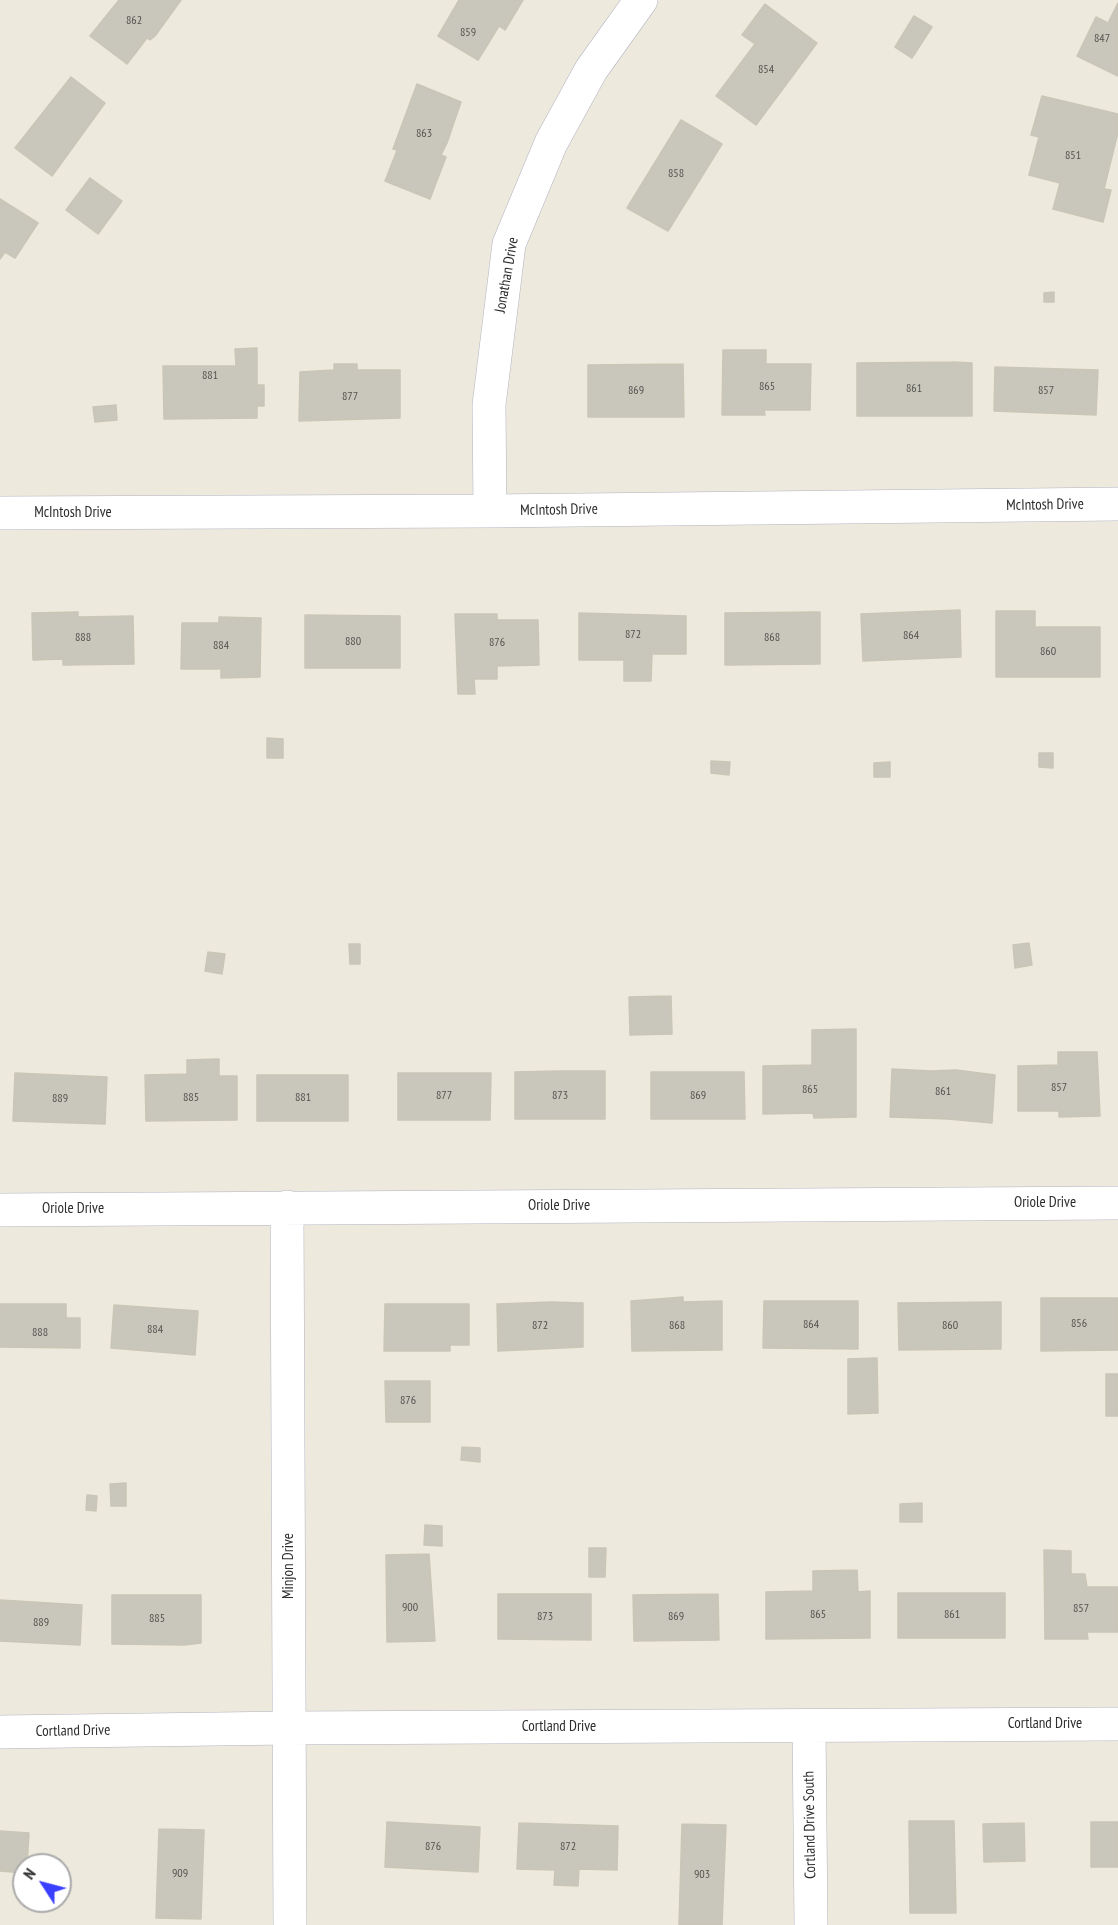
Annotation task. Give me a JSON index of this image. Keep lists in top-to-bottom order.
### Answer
{
  "streets": {
    "street": [
      "Jonathan Drive",
      "McIntosh Drive",
      "Oriole Drive",
      "Minjon Drive",
      "Cortland Drive",
      "Cortland Drive South"
    ]
  },
  "crossings": [
    ["Jonathan Drive", "McIntosh Drive"],
    ["Oriole Drive", "Minjon Drive"],
    ["Minjon Drive", "Cortland Drive"],
    ["Cortland Drive", "Cortland Drive South"]
  ],
  "house_numbers": [
    "862",
    "859",
    "847",
    "854",
    "863",
    "851",
    "858",
    "881",
    "865",
    "861",
    "869",
    "857",
    "877",
    "872",
    "864",
    "888",
    "868",
    "880",
    "876",
    "884",
    "860",
    "857",
    "865",
    "861",
    "877",
    "873",
    "869",
    "885",
    "881",
    "889",
    "856",
    "864",
    "872",
    "868",
    "860",
    "884",
    "888",
    "876",
    "900",
    "857",
    "865",
    "861",
    "873",
    "869",
    "885",
    "889",
    "876",
    "872",
    "909",
    "903"
  ],
  "north": "top left"
}
